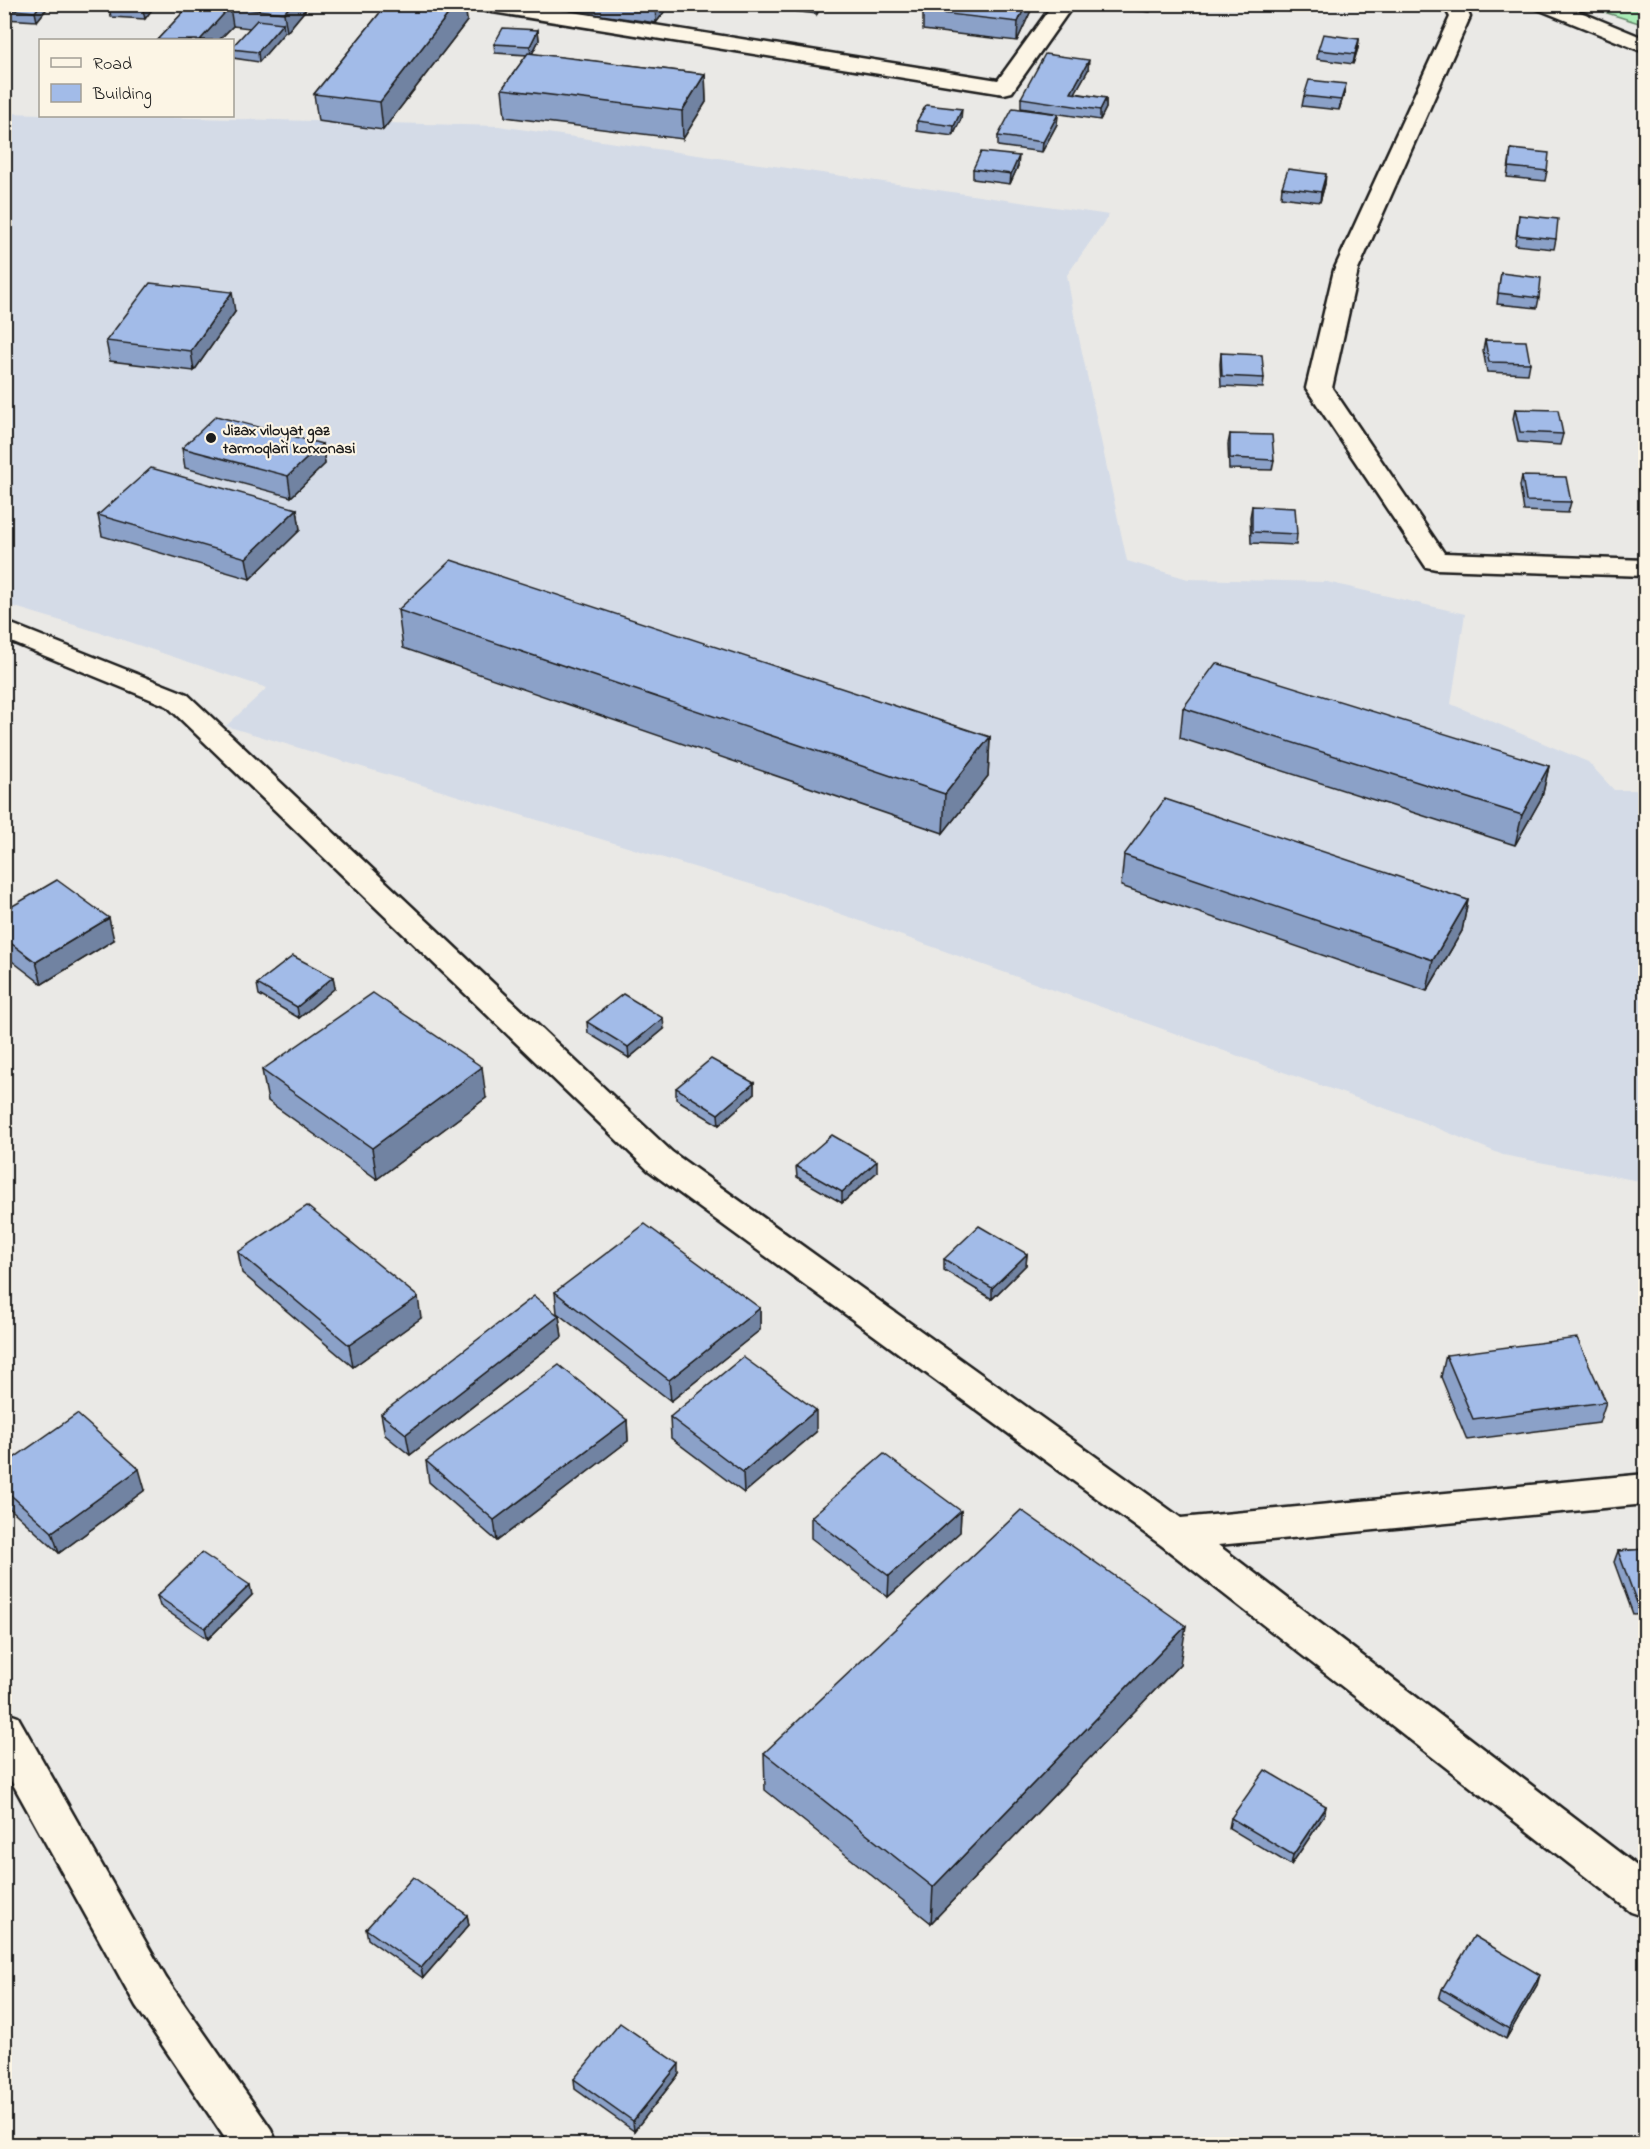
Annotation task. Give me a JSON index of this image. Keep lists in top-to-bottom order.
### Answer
{
  "places": ["Jizax viloyat gaz tarmoqlari korxonasi"],
  "legend": ["Road", "Building"]
}
